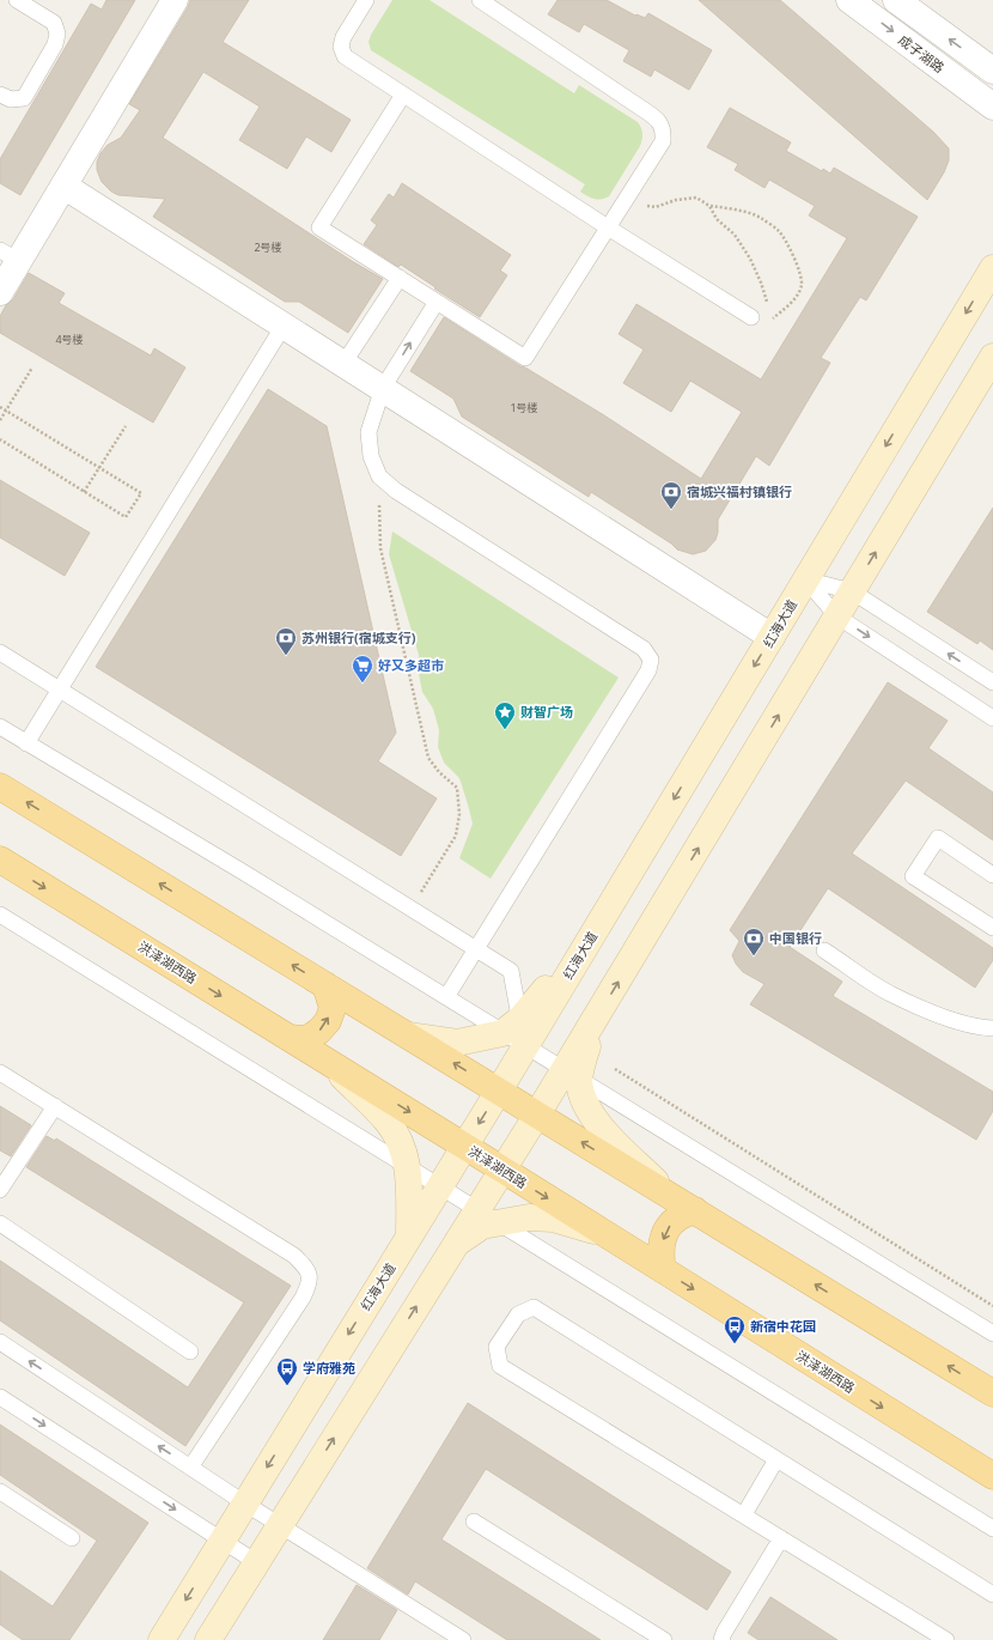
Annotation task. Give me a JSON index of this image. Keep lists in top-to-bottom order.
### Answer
{
  "streets": {
    "main road": ["红海大道", "洪泽湖西路"],
    "street": ["成子湖路"]
  },
  "crossings": [
    ["红海大道", "洪泽湖西路"]
  ],
  "places": {
    "bank": ["宿城兴福村镇银行", "苏州银行(宿城支行)", "中国银行"],
    "supermarket": ["好又多超市"],
    "place": ["财智广场"],
    "bus stop": ["新宿中花园", "学府雅苑"]
  },
  "house_numbers": ["2号楼", "4号楼", "1号楼"]
}
